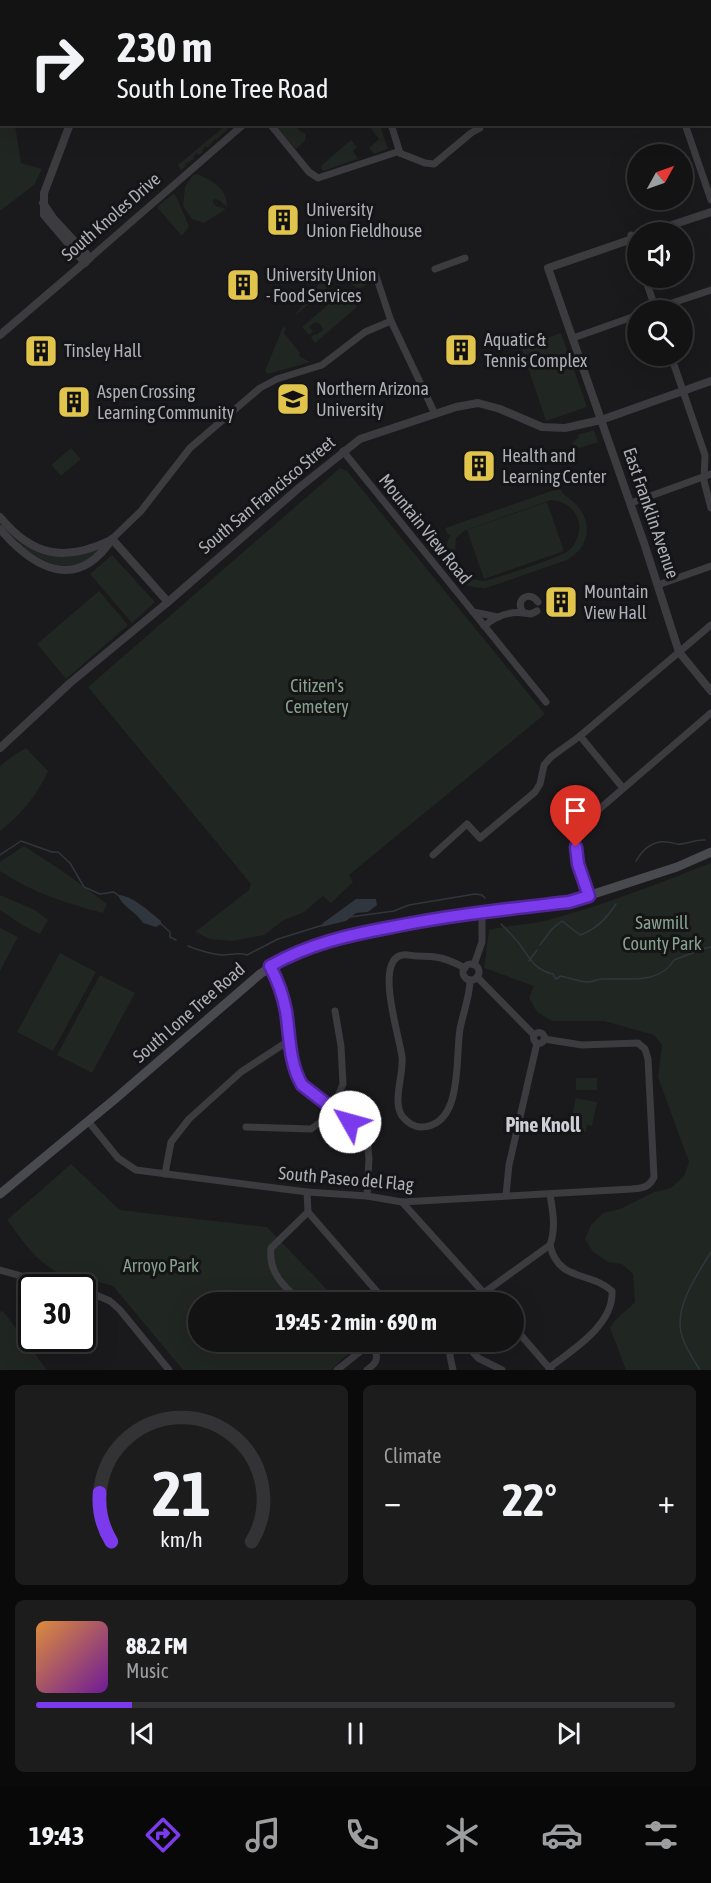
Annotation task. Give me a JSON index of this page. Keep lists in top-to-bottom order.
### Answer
{
  "streets": {
    "main road": ["South Lone Tree Road"],
    "street": [
      "South Knoles Drive",
      "South San Francisco Street",
      "East Franklin Avenue",
      "Mountain View Road",
      "South Paseo del Flag"
    ]
  },
  "crossings": [
    ["South San Francisco Street", "East Franklin Avenue"],
    ["South San Francisco Street", "Mountain View Road"],
    ["South Lone Tree Road", "South Paseo del Flag"]
  ],
  "districts": ["Pine Knoll"],
  "parks": ["Citizen's Cemetery", "Sawmill County Park", "Arroyo Park"],
  "places": {
    "building": [
      "University Union Fieldhouse",
      "University Union - Food Services",
      "Aquatic & Tennis Complex",
      "Tinsley Hall",
      "Aspen Crossing Learning Community",
      "Health and Learning Center",
      "Mountain View Hall"
    ],
    "school or university": ["Northern Arizona University"]
  },
  "north": "top right",
  "page": {
    "turn": ["230 m", "South Lone Tree Road"],
    "limit": "30",
    "trip": "19:45 · 2 min · 690 m",
    "tile": "Climate",
    "heat": ["−", "22°", "+"],
    "song": ["88.2 FM", "Music"],
    "tabs": "19:43",
    "gauge": ["21", "km/h"]
  }
}
